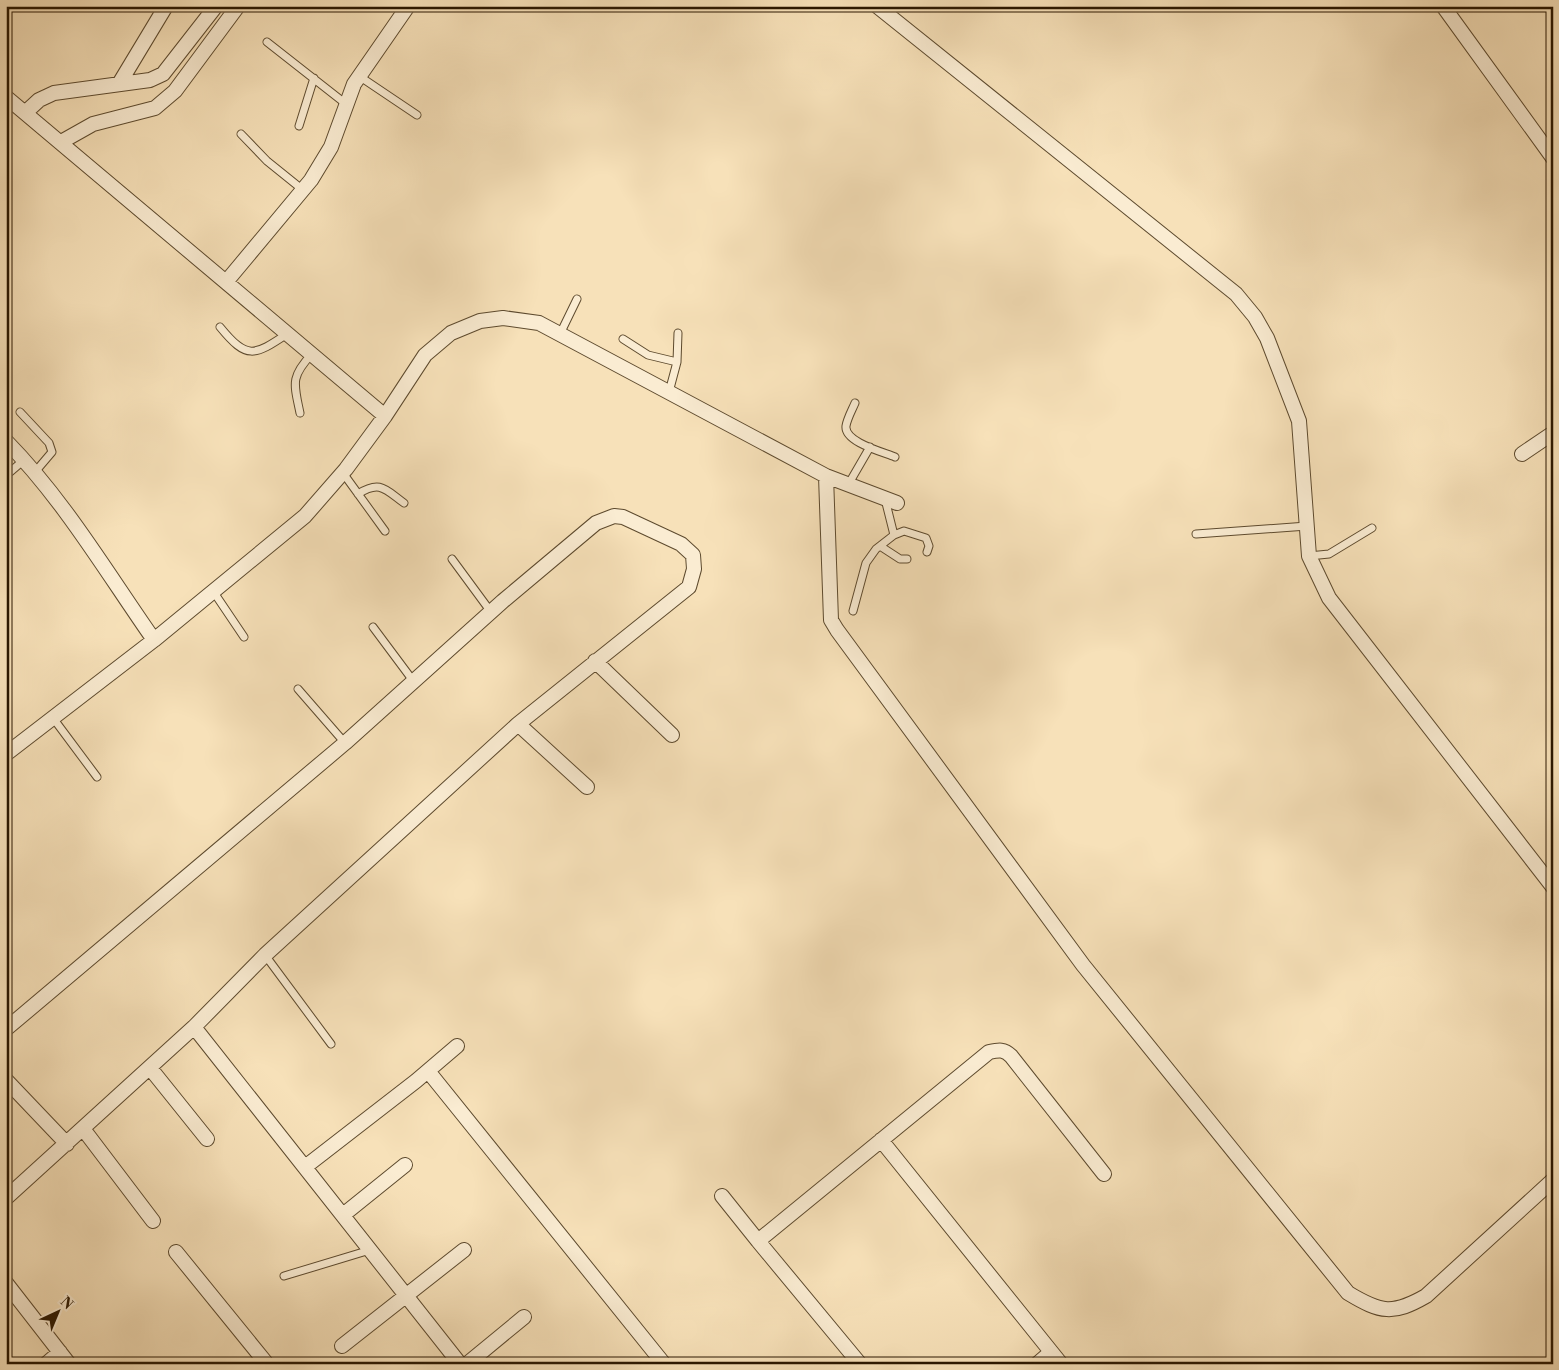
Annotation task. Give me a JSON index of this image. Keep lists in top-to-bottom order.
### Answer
{
  "north": "top right"
}
